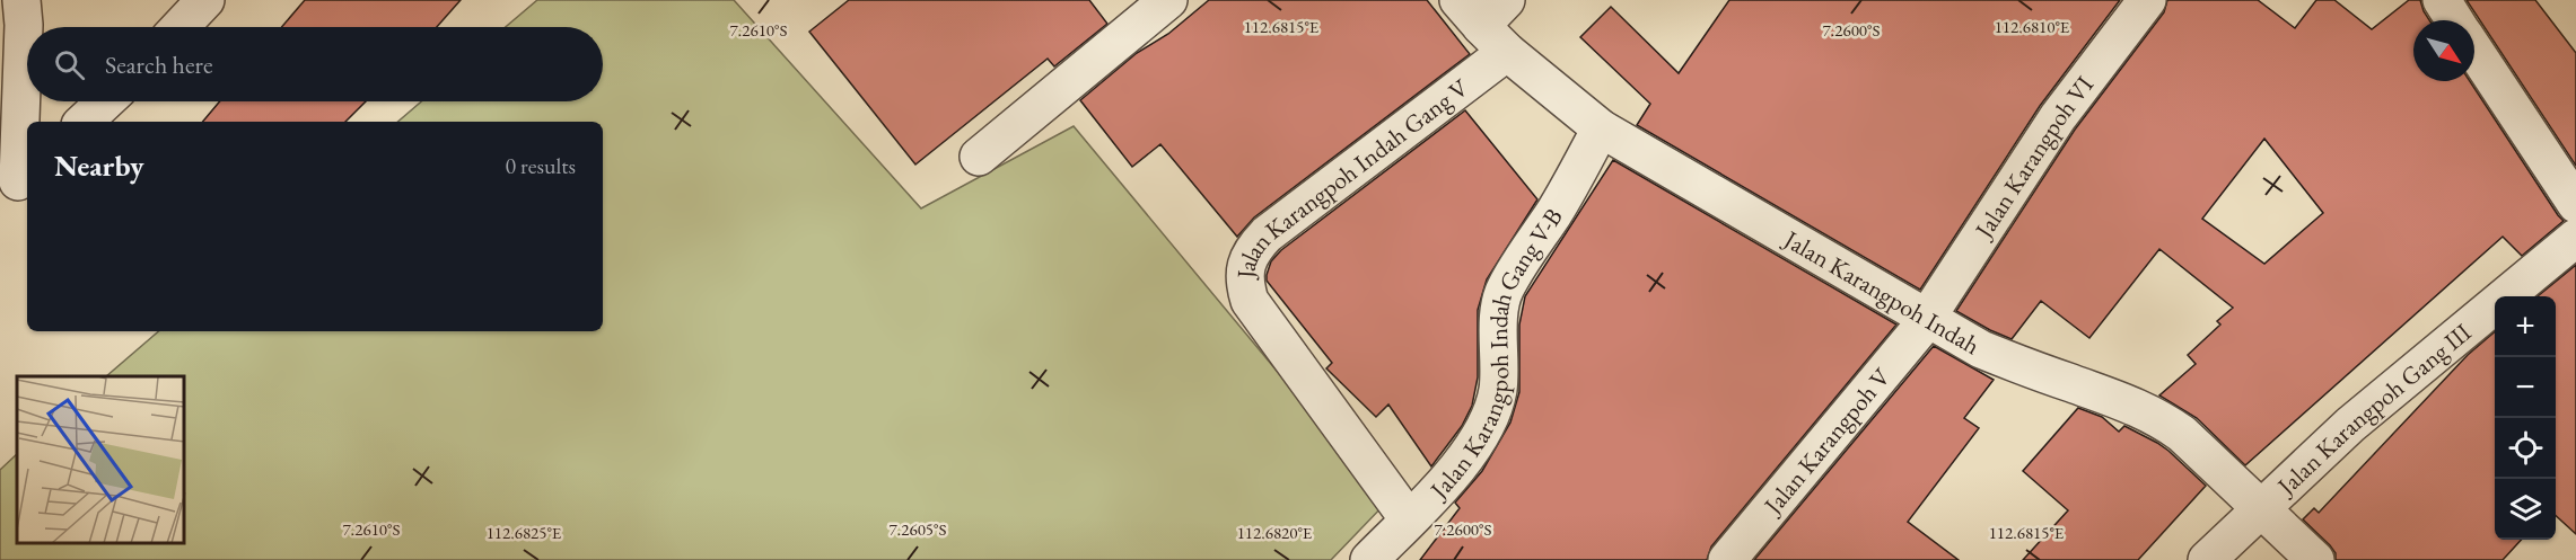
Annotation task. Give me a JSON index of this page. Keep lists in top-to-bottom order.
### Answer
{
  "streets": {
    "street": [
      "Jalan Karangpoh VI",
      "Jalan Karangpoh Indah Gang V",
      "Jalan Karangpoh Indah",
      "Jalan Karangpoh Indah Gang V-B",
      "Jalan Karangpoh Gang III",
      "Jalan Karangpoh V"
    ]
  },
  "crossings": [
    ["Jalan Karangpoh VI", "Jalan Karangpoh Indah"],
    ["Jalan Karangpoh VI", "Jalan Karangpoh V"],
    ["Jalan Karangpoh Indah Gang V", "Jalan Karangpoh Indah"],
    ["Jalan Karangpoh Indah Gang V", "Jalan Karangpoh Indah Gang V-B"],
    ["Jalan Karangpoh Indah", "Jalan Karangpoh Indah Gang V-B"],
    ["Jalan Karangpoh Indah", "Jalan Karangpoh Gang III"],
    ["Jalan Karangpoh Indah", "Jalan Karangpoh V"]
  ],
  "north": "bottom right",
  "page": {
    "search": "Search here",
    "heading": ["Nearby", "0 results"],
    "map_buttons": ["+", "−"]
  },
  "coordinates": [
    "112.6815°E",
    "112.6810°E",
    "7.2610°S",
    "7.2600°S",
    "7.2605°S",
    "112.6825°E",
    "112.6820°E"
  ]
}
